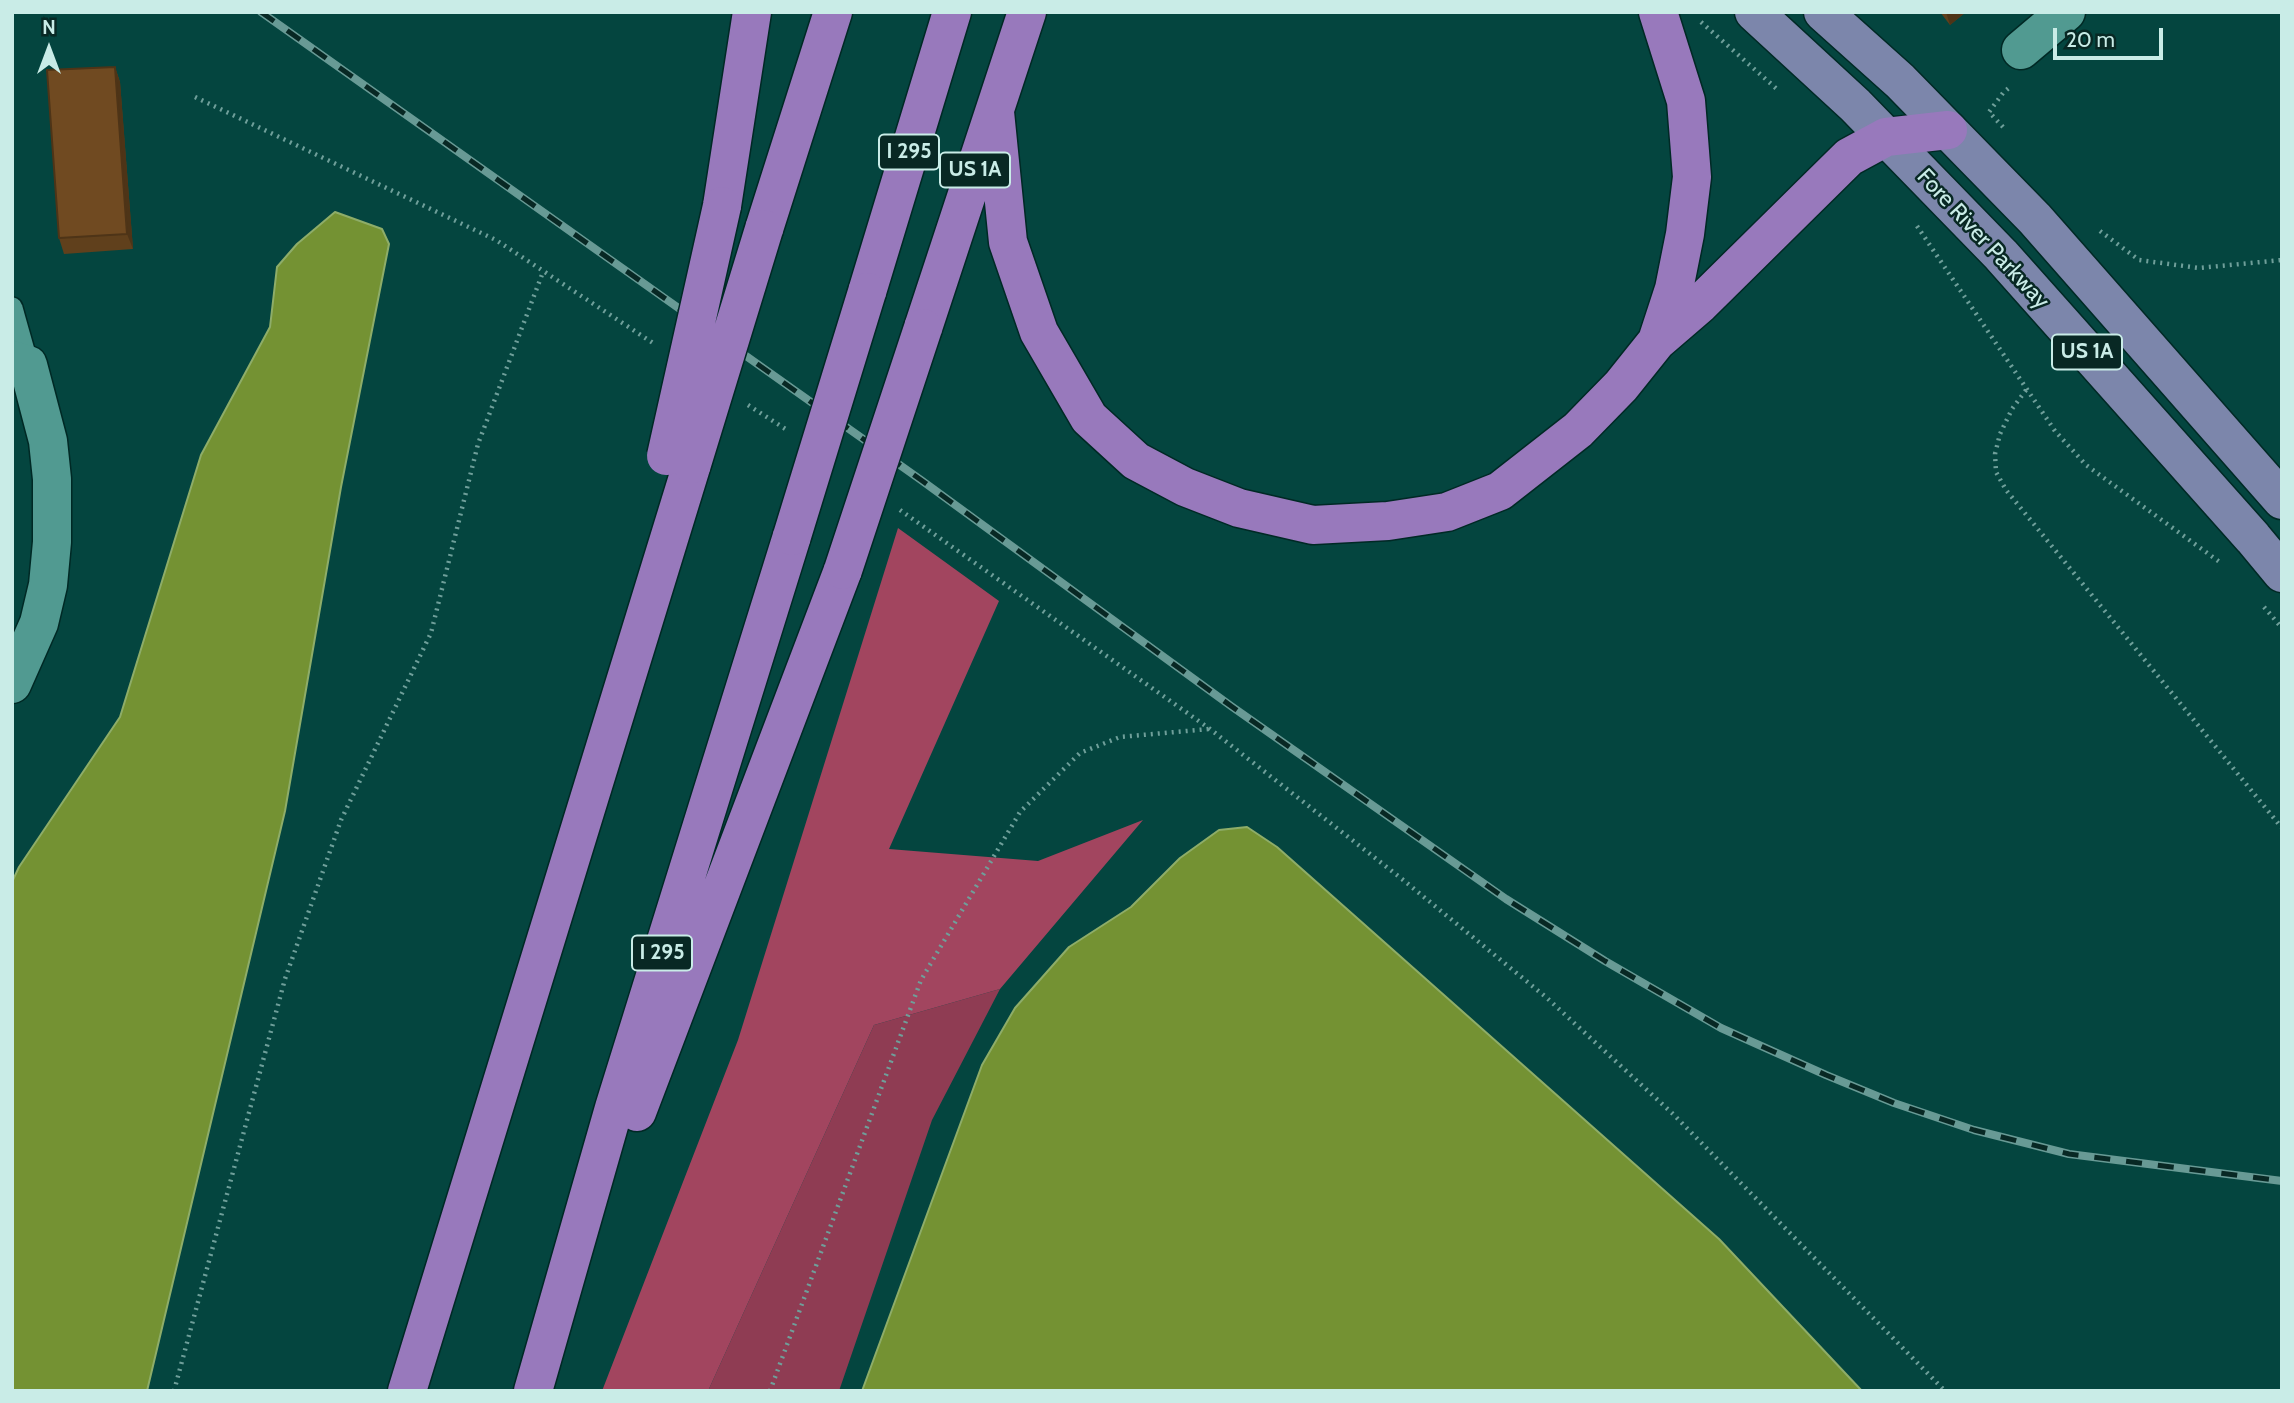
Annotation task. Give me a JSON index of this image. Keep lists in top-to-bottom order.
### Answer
{
  "streets": {
    "highway": ["I 295", "US 1A"],
    "main road": ["Fore River Parkway"]
  },
  "crossings": [
    ["I 295", "US 1A"]
  ],
  "scale_bar": "20 m",
  "north": "top"
}
